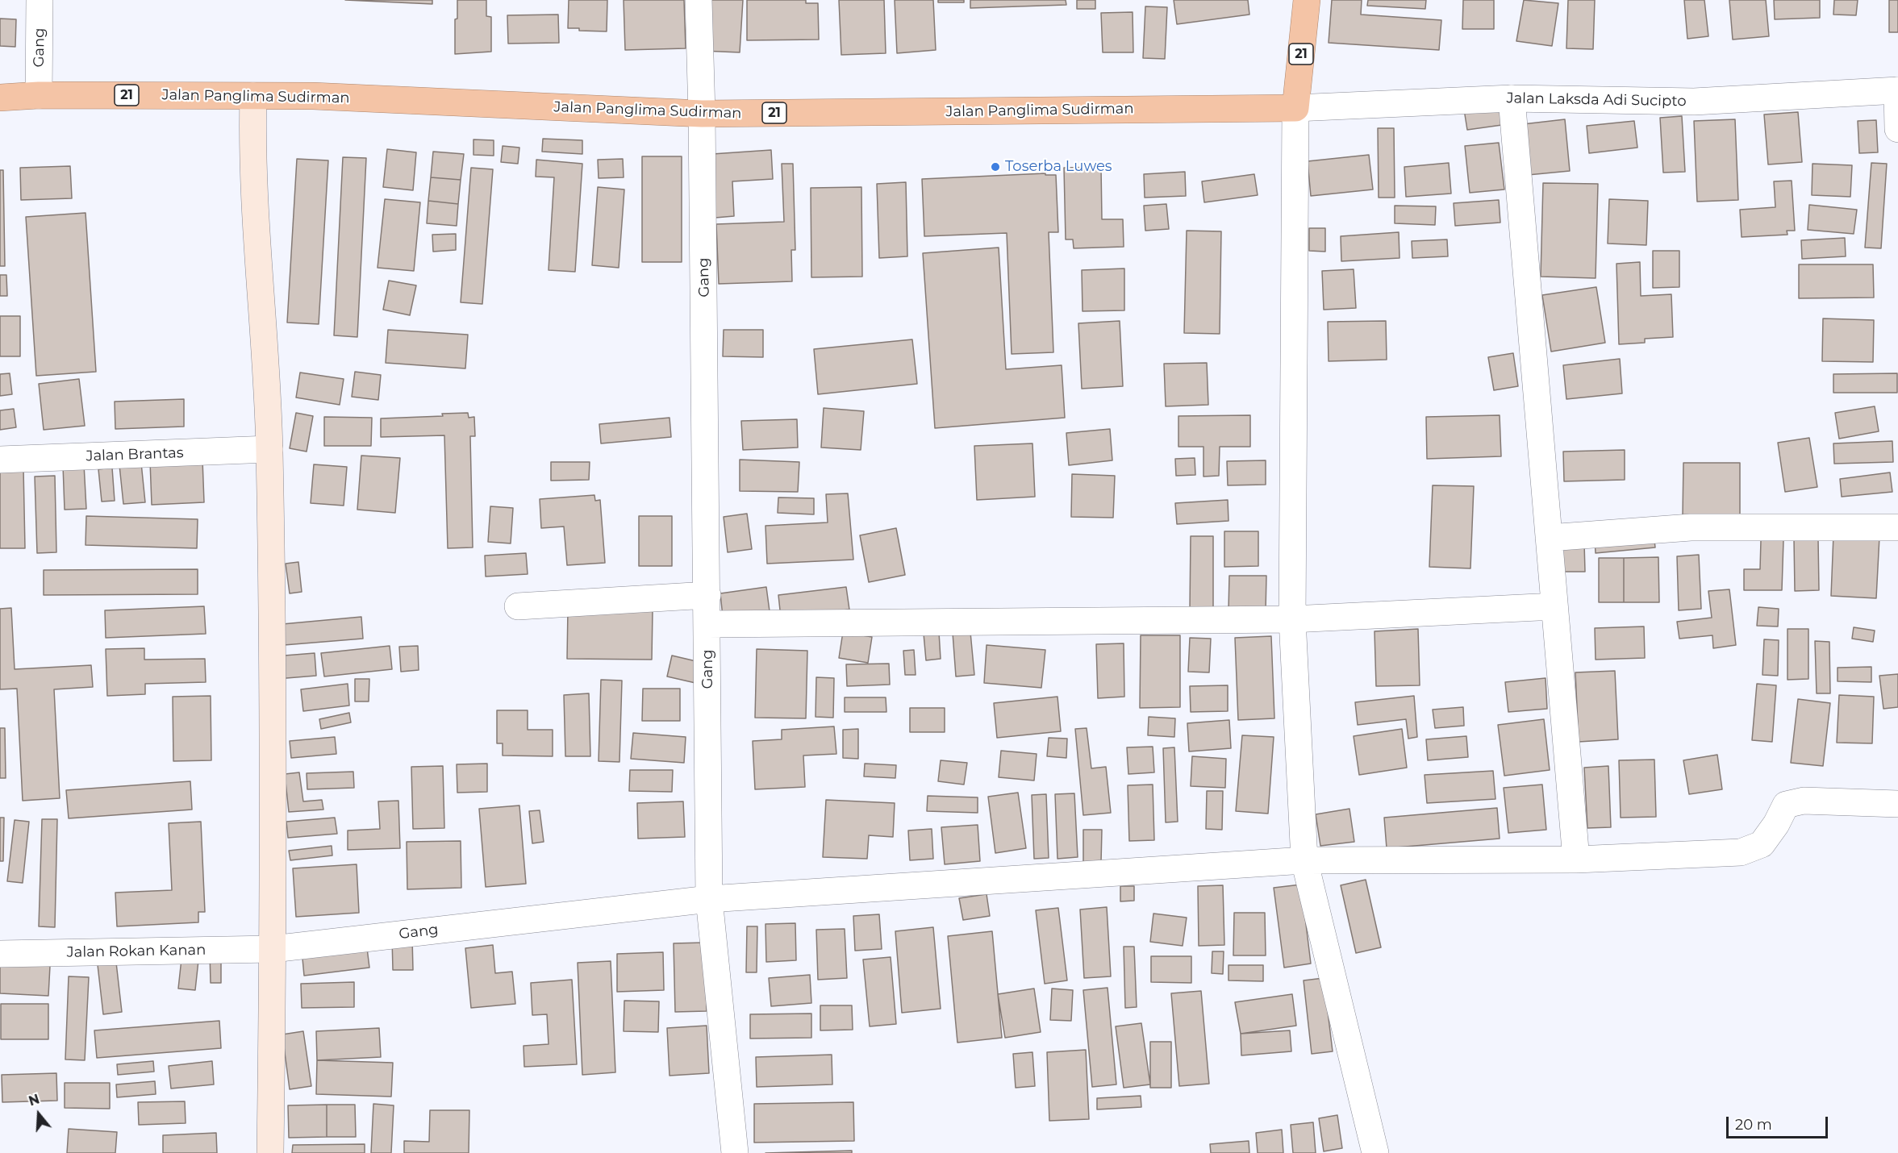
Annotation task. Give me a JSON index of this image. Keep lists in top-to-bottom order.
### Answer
{
  "streets": {
    "highway": ["21", "Jalan Panglima Sudirman"],
    "street": [
      "Gang",
      "Jalan Laksda Adi Sucipto",
      "Jalan Brantas",
      "Jalan Rokan Kanan"
    ]
  },
  "crossings": [
    ["Gang", "Jalan Panglima Sudirman"],
    ["Gang", "Jalan Rokan Kanan"],
    ["21", "Jalan Panglima Sudirman"],
    ["21", "Jalan Laksda Adi Sucipto"],
    ["Jalan Panglima Sudirman", "Jalan Laksda Adi Sucipto"]
  ],
  "places": ["Toserba Luwes"],
  "scale_bar": "20 m",
  "north": "top"
}
